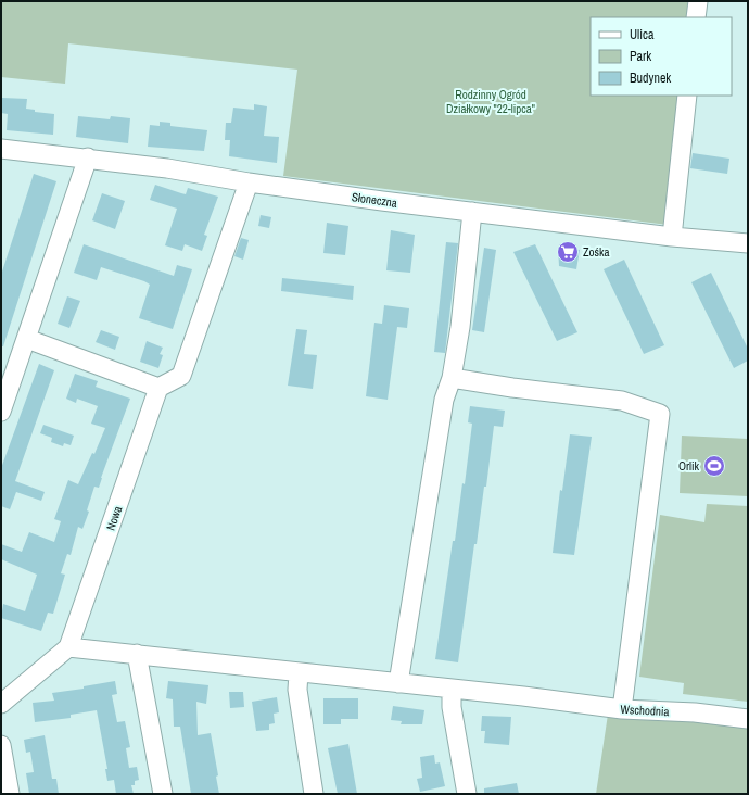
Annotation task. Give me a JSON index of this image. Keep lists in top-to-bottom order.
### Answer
{
  "streets": {
    "street": ["Słoneczna", "Nowa", "Wschodnia"]
  },
  "crossings": [
    ["Nowa", "Wschodnia"]
  ],
  "parks": ["Rodzinny Ogród Działkowy \"22-lipca\""],
  "places": {
    "supermarket": ["Zośka"],
    "sports": ["Orlik"]
  },
  "legend": ["Ulica", "Park", "Budynek"]
}
